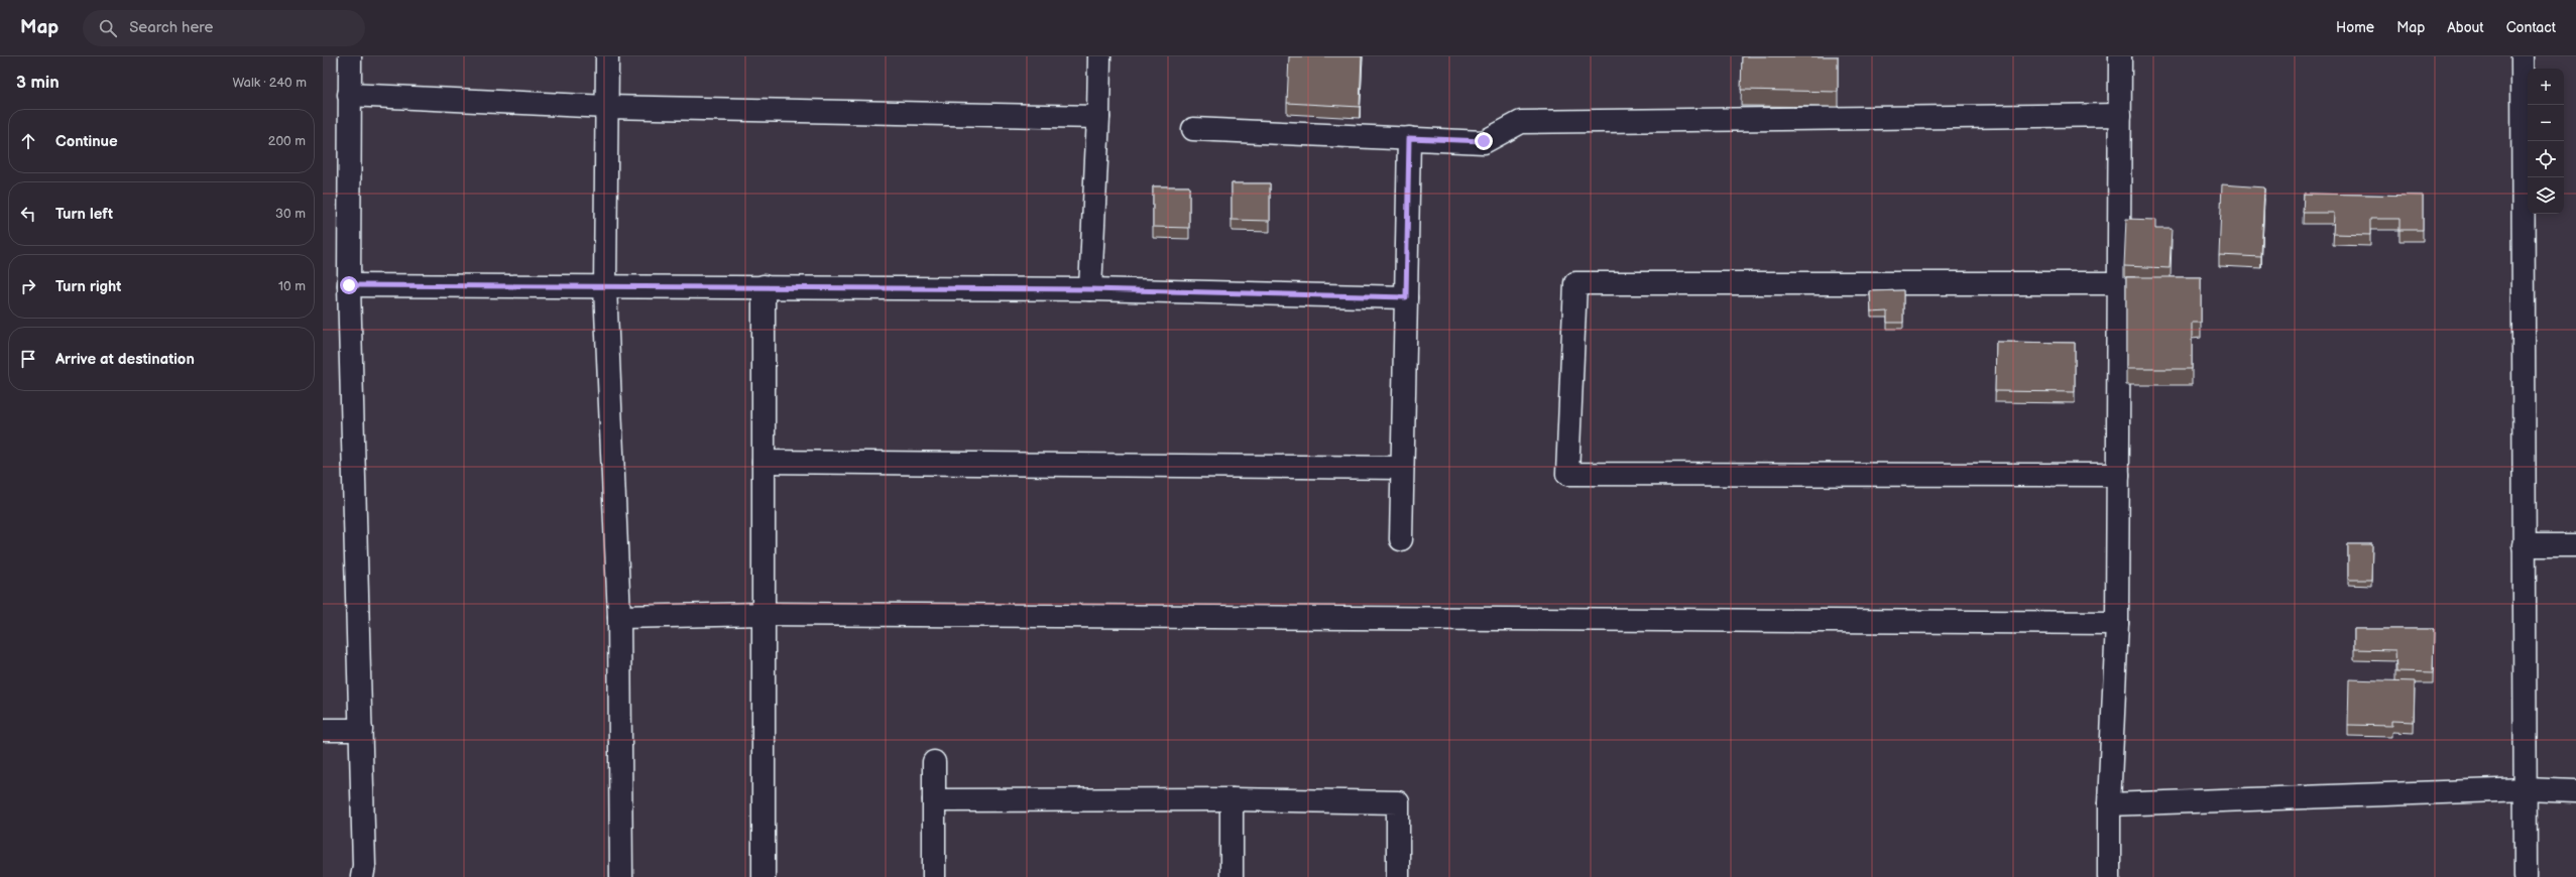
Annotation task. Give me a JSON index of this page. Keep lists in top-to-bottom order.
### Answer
{
  "page": {
    "header": "Map",
    "search": "Search here",
    "nav": [
      "Home",
      "Map",
      "About",
      "Contact"
    ],
    "heading": ["3 min", "Walk · 240 m"],
    "map_buttons": ["+", "−"],
    "list": [
      ["Continue", "200 m"],
      ["Turn left", "30 m"],
      ["Turn right", "10 m"],
      "Arrive at destination"
    ]
  }
}
